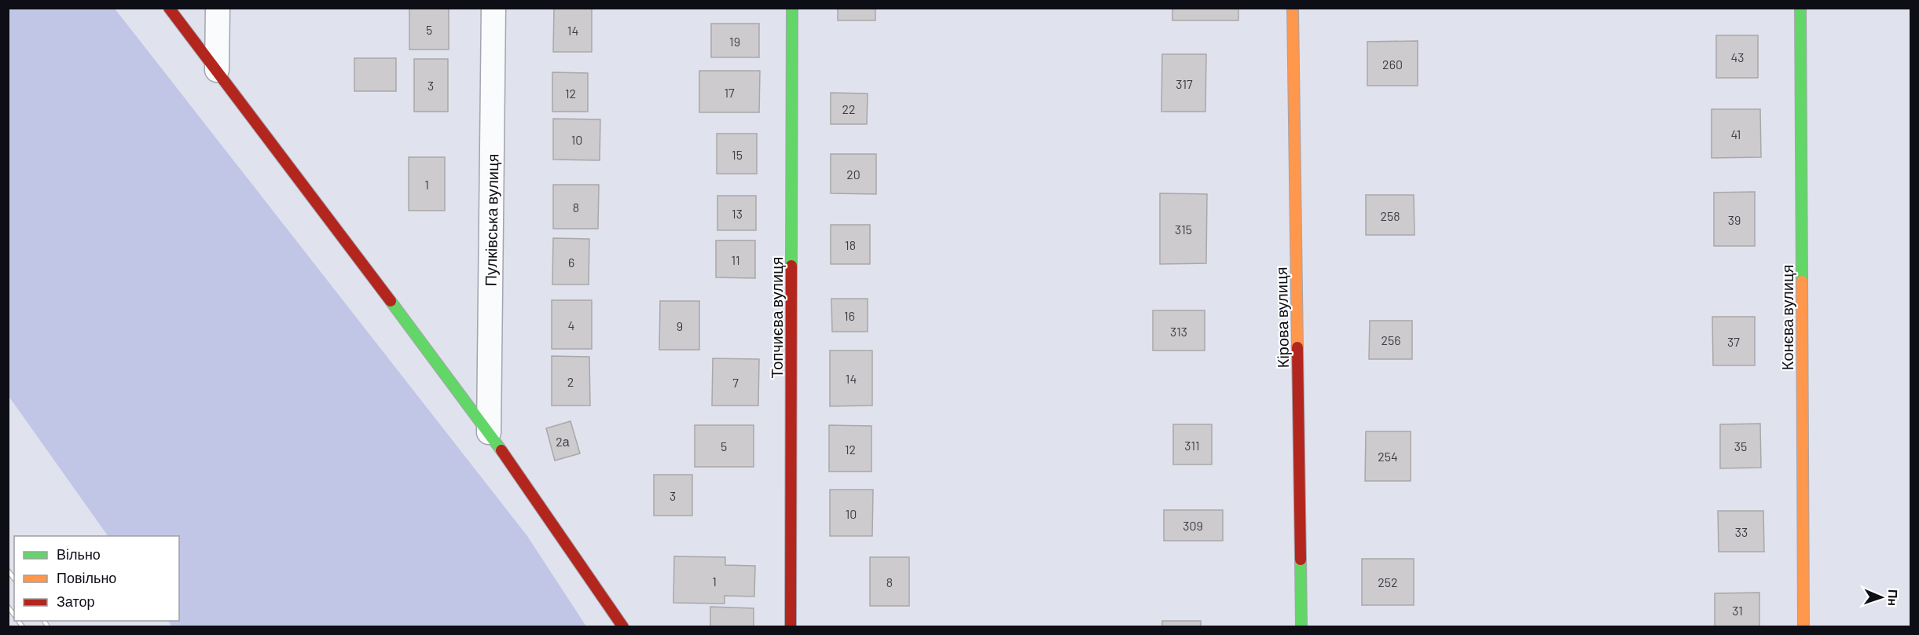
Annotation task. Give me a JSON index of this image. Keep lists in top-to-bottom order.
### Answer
{
  "streets": {
    "street": [
      "Пулківська вулиця",
      "Топчиєва вулиця",
      "Кірова вулиця",
      "Конєва вулиця"
    ]
  },
  "house_numbers": [
    "5",
    "14",
    "19",
    "43",
    "260",
    "317",
    "3",
    "17",
    "12",
    "22",
    "41",
    "10",
    "15",
    "20",
    "1",
    "8",
    "13",
    "258",
    "39",
    "315",
    "18",
    "11",
    "6",
    "16",
    "4",
    "9",
    "313",
    "256",
    "37",
    "14",
    "2",
    "7",
    "2а",
    "311",
    "5",
    "35",
    "12",
    "254",
    "3",
    "10",
    "309",
    "33",
    "1",
    "8",
    "252",
    "31"
  ],
  "legend": ["Вільно", "Повільно", "Затор"],
  "north": "right"
}
